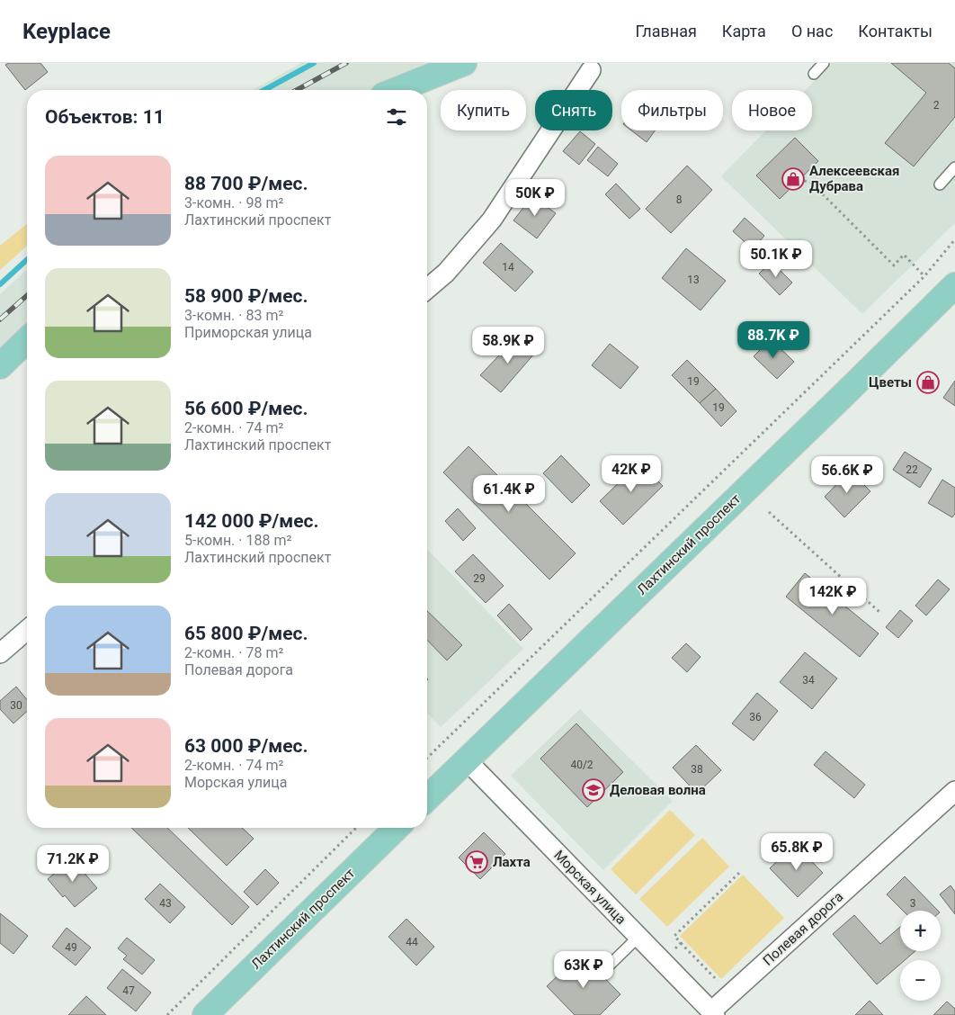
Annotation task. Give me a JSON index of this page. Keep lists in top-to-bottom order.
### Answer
{
  "streets": {
    "main road": ["Лахтинский проспект"],
    "street": ["Морская улица", "Полевая дорога"]
  },
  "crossings": [
    ["Лахтинский проспект", "Морская улица"],
    ["Морская улица", "Полевая дорога"]
  ],
  "places": {
    "shop": ["Алексеевская Дубрава", "Цветы"],
    "school or university": ["Деловая волна"],
    "supermarket": ["Лахта"]
  },
  "house_numbers": [
    "2",
    "8",
    "14",
    "13",
    "19",
    "19",
    "22",
    "29",
    "34",
    "30",
    "36",
    "40/2",
    "38",
    "43",
    "3",
    "44",
    "49",
    "47"
  ],
  "page": {
    "header": "Keyplace",
    "nav": [
      "Главная",
      "Карта",
      "О нас",
      "Контакты"
    ],
    "chip": [
      "Купить",
      "Снять",
      "Фильтры",
      "Новое"
    ],
    "heading": "Объектов: 11",
    "list": [
      {
        "name": "88 700 ₽/мес.",
        "note": "3-комн. · 98 m² · Лахтинский проспект"
      },
      {
        "name": "58 900 ₽/мес.",
        "note": "3-комн. · 83 m² · Приморская улица"
      },
      {
        "name": "56 600 ₽/мес.",
        "note": "2-комн. · 74 m² · Лахтинский проспект"
      },
      {
        "name": "142 000 ₽/мес.",
        "note": "5-комн. · 188 m² · Лахтинский проспект"
      },
      {
        "name": "65 800 ₽/мес.",
        "note": "2-комн. · 78 m² · Полевая дорога"
      },
      {
        "name": "63 000 ₽/мес.",
        "note": "2-комн. · 74 m² · Морская улица"
      }
    ],
    "price": [
      "50K ₽",
      "50.1K ₽",
      "88.7K ₽",
      "58.9K ₽",
      "42K ₽",
      "56.6K ₽",
      "61.4K ₽",
      "142K ₽",
      "65.8K ₽",
      "71.2K ₽",
      "63K ₽"
    ],
    "map_buttons": ["+", "−"]
  }
}
